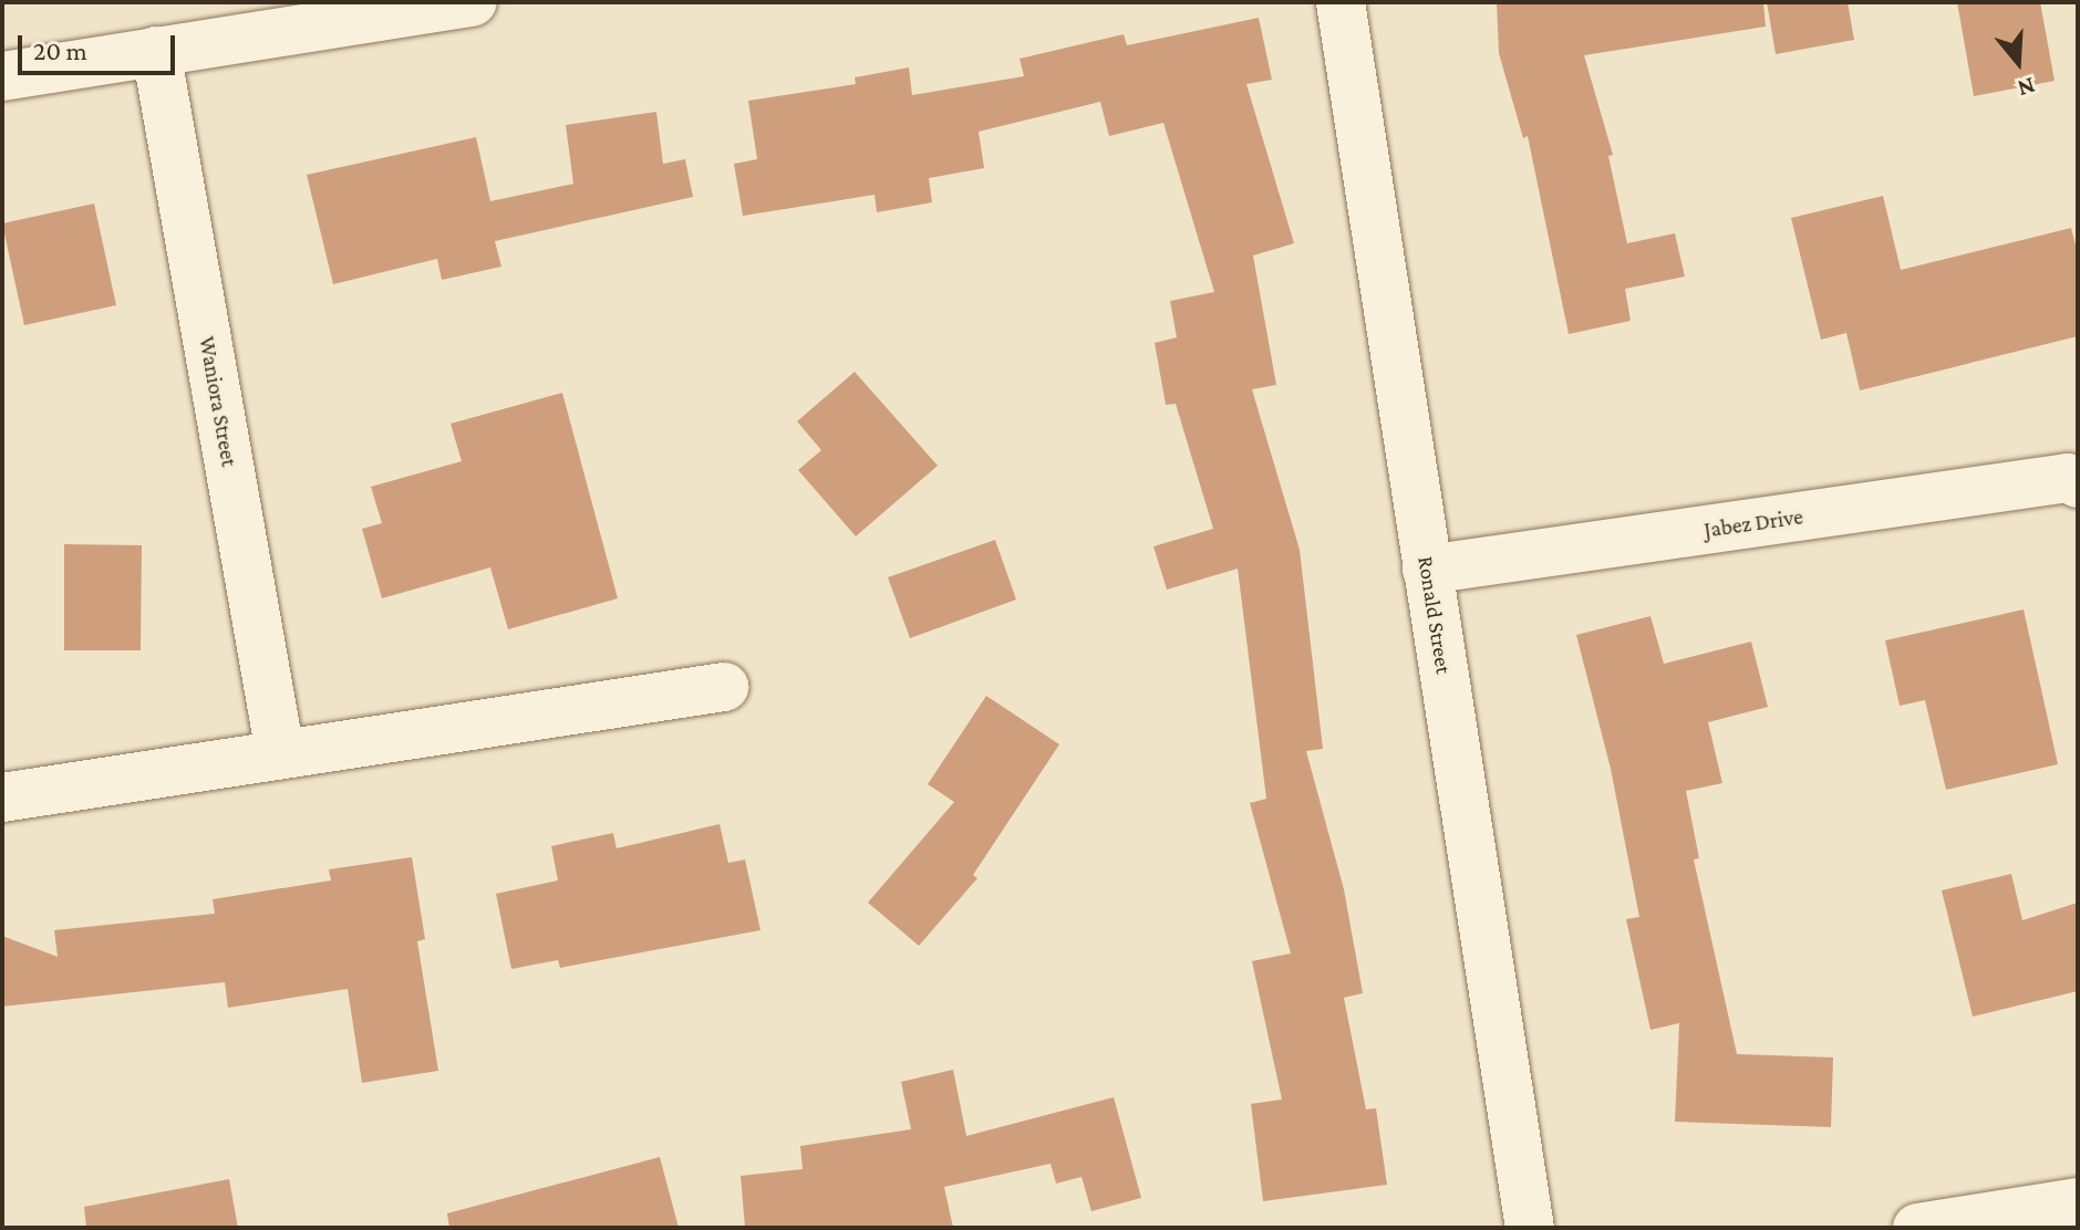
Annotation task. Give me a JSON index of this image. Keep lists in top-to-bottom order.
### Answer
{
  "streets": {
    "street": ["Waniora Street", "Jabez Drive", "Ronald Street"]
  },
  "crossings": [
    ["Jabez Drive", "Ronald Street"]
  ],
  "scale_bar": "20 m",
  "north": "bottom"
}
